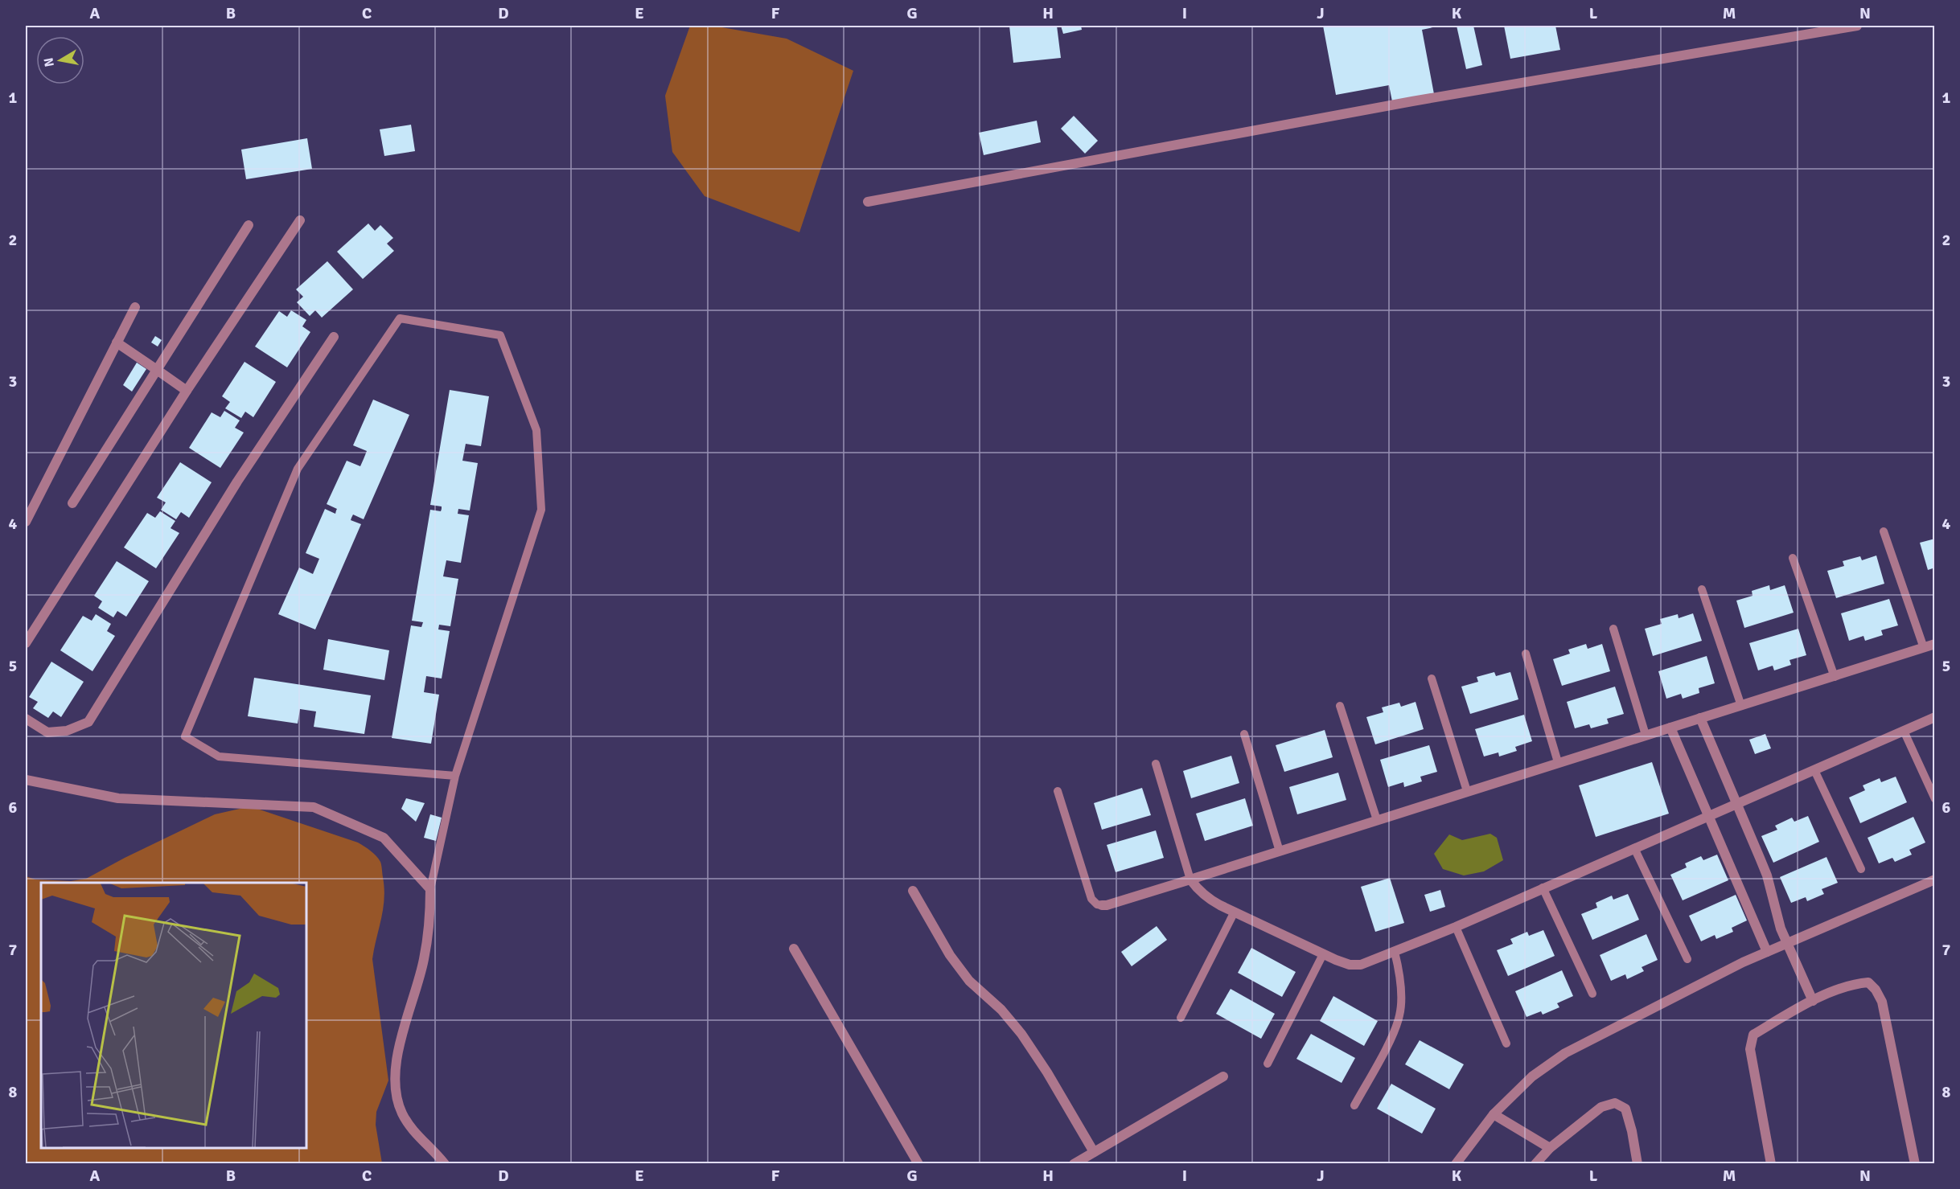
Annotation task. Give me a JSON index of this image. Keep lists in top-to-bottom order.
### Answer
{
  "north": "left",
  "grid": {
    "columns": [
      "A",
      "B",
      "C",
      "D",
      "E",
      "F",
      "G",
      "H",
      "I",
      "J",
      "K",
      "L",
      "M",
      "N"
    ],
    "rows": [
      "1",
      "2",
      "3",
      "4",
      "5",
      "6",
      "7",
      "8"
    ]
  }
}
